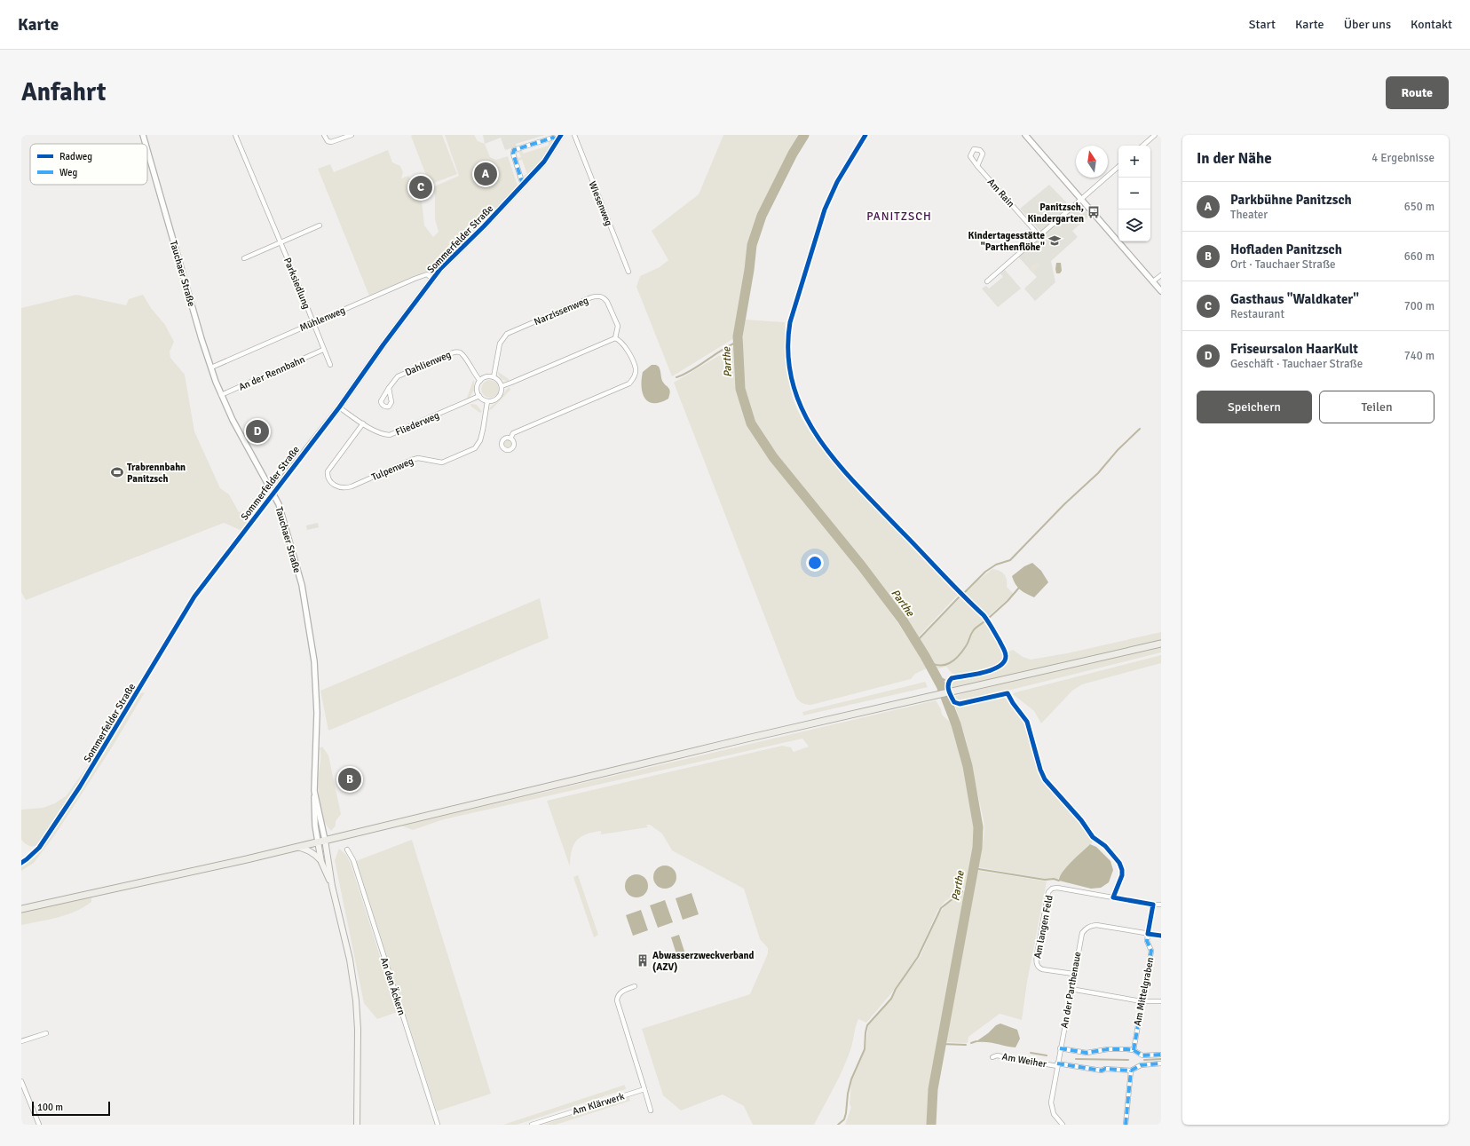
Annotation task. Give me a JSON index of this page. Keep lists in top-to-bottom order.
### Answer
{
  "streets": {
    "street": [
      "Am Rain",
      "Wiesenweg",
      "Sommerfelder Straße",
      "Tauchaer Straße",
      "Parksiedlung",
      "Narzissenweg",
      "Mühlenweg",
      "Dahlienweg",
      "An der Rennbahn",
      "Fliederweg",
      "Tulpenweg",
      "Am langen Feld",
      "An den Äckern",
      "An der Parthenaue",
      "Am Mittelgraben",
      "Am Weiher",
      "Am Klärwerk"
    ]
  },
  "crossings": [
    ["Sommerfelder Straße", "Tauchaer Straße"],
    ["Sommerfelder Straße", "Mühlenweg"],
    ["Sommerfelder Straße", "Fliederweg"],
    ["Tauchaer Straße", "Mühlenweg"],
    ["Tauchaer Straße", "An der Rennbahn"],
    ["Parksiedlung", "Mühlenweg"],
    ["Parksiedlung", "An der Rennbahn"],
    ["Narzissenweg", "Dahlienweg"],
    ["Narzissenweg", "Fliederweg"],
    ["Narzissenweg", "Tulpenweg"],
    ["Dahlienweg", "Fliederweg"],
    ["Dahlienweg", "Tulpenweg"],
    ["Fliederweg", "Tulpenweg"],
    ["Am langen Feld", "An der Parthenaue"],
    ["An der Parthenaue", "Am Mittelgraben"],
    ["An der Parthenaue", "Am Weiher"]
  ],
  "districts": ["PANITZSCH"],
  "water": ["Parthe"],
  "places": {
    "bus stop": ["Panitzsch, Kindergarten"],
    "school or university": ["Kindertagesstätte \"Parthenflöhe\""],
    "sports": ["Trabrennbahn Panitzsch"],
    "building": ["Abwasserzweckverband (AZV)"]
  },
  "legend": ["Radweg", "Weg"],
  "scale_bar": "100 m",
  "north": "top",
  "page": {
    "header": "Karte",
    "nav": [
      "Start",
      "Karte",
      "Über uns",
      "Kontakt"
    ],
    "buttons": [
      "Route",
      ["Speichern", "Teilen"]
    ],
    "title": "Anfahrt",
    "heading": ["In der Nähe", "4 Ergebnisse"],
    "map_buttons": ["+", "−"],
    "pins": [
      "A",
      "C",
      "D",
      "B"
    ],
    "list": [
      {
        "mark": "A",
        "name": "Parkbühne Panitzsch",
        "note": "Theater",
        "value": "650 m"
      },
      {
        "mark": "B",
        "name": "Hofladen Panitzsch",
        "note": "Ort · Tauchaer Straße",
        "value": "660 m"
      },
      {
        "mark": "C",
        "name": "Gasthaus \"Waldkater\"",
        "note": "Restaurant",
        "value": "700 m"
      },
      {
        "mark": "D",
        "name": "Friseursalon HaarKult",
        "note": "Geschäft · Tauchaer Straße",
        "value": "740 m"
      }
    ],
    "scale": "100 m"
  }
}
